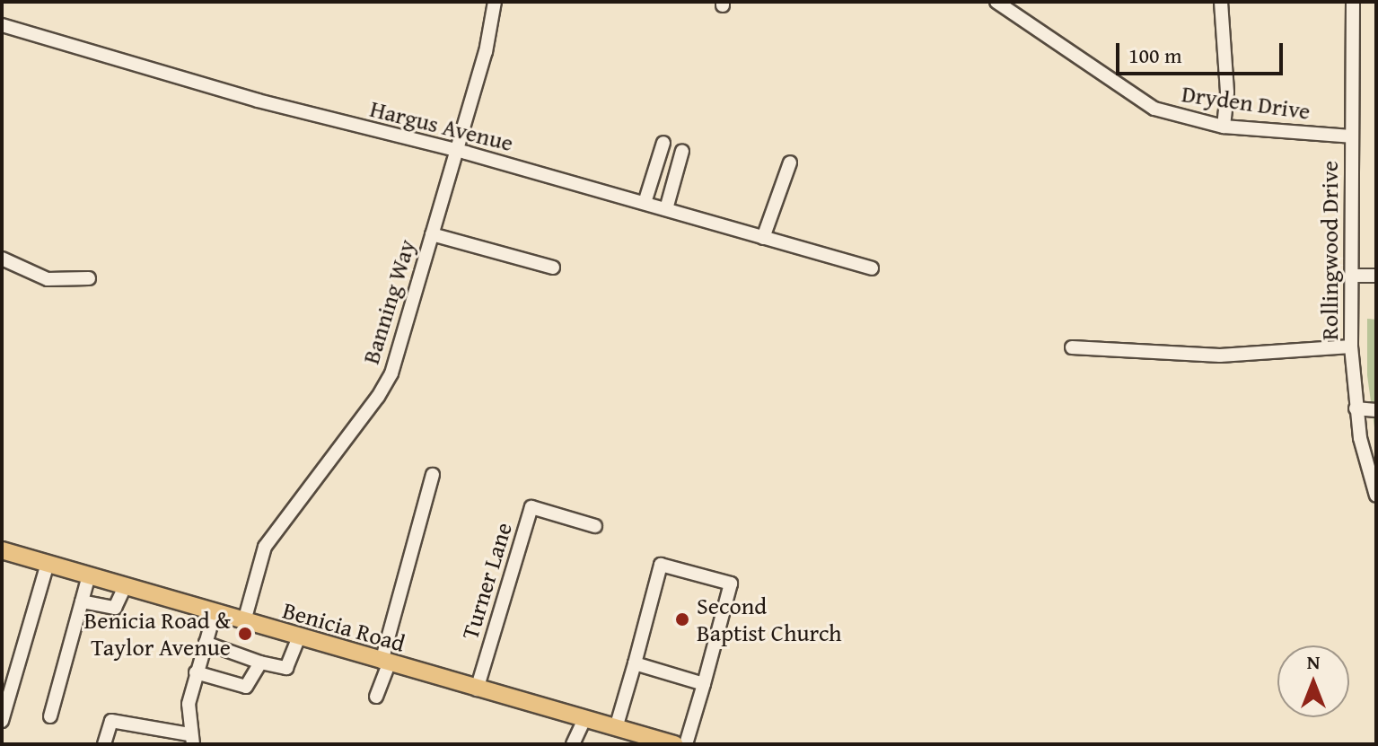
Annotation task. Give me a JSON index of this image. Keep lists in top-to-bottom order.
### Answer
{
  "streets": {
    "main road": ["Benicia Road"],
    "street": [
      "Dryden Drive",
      "Hargus Avenue",
      "Rollingwood Drive",
      "Banning Way",
      "Turner Lane"
    ]
  },
  "crossings": [
    ["Dryden Drive", "Rollingwood Drive"],
    ["Hargus Avenue", "Banning Way"],
    ["Banning Way", "Benicia Road"],
    ["Turner Lane", "Benicia Road"]
  ],
  "places": ["Second Baptist Church", "Benicia Road & Taylor Avenue"],
  "scale_bar": "100 m",
  "north": "top"
}
